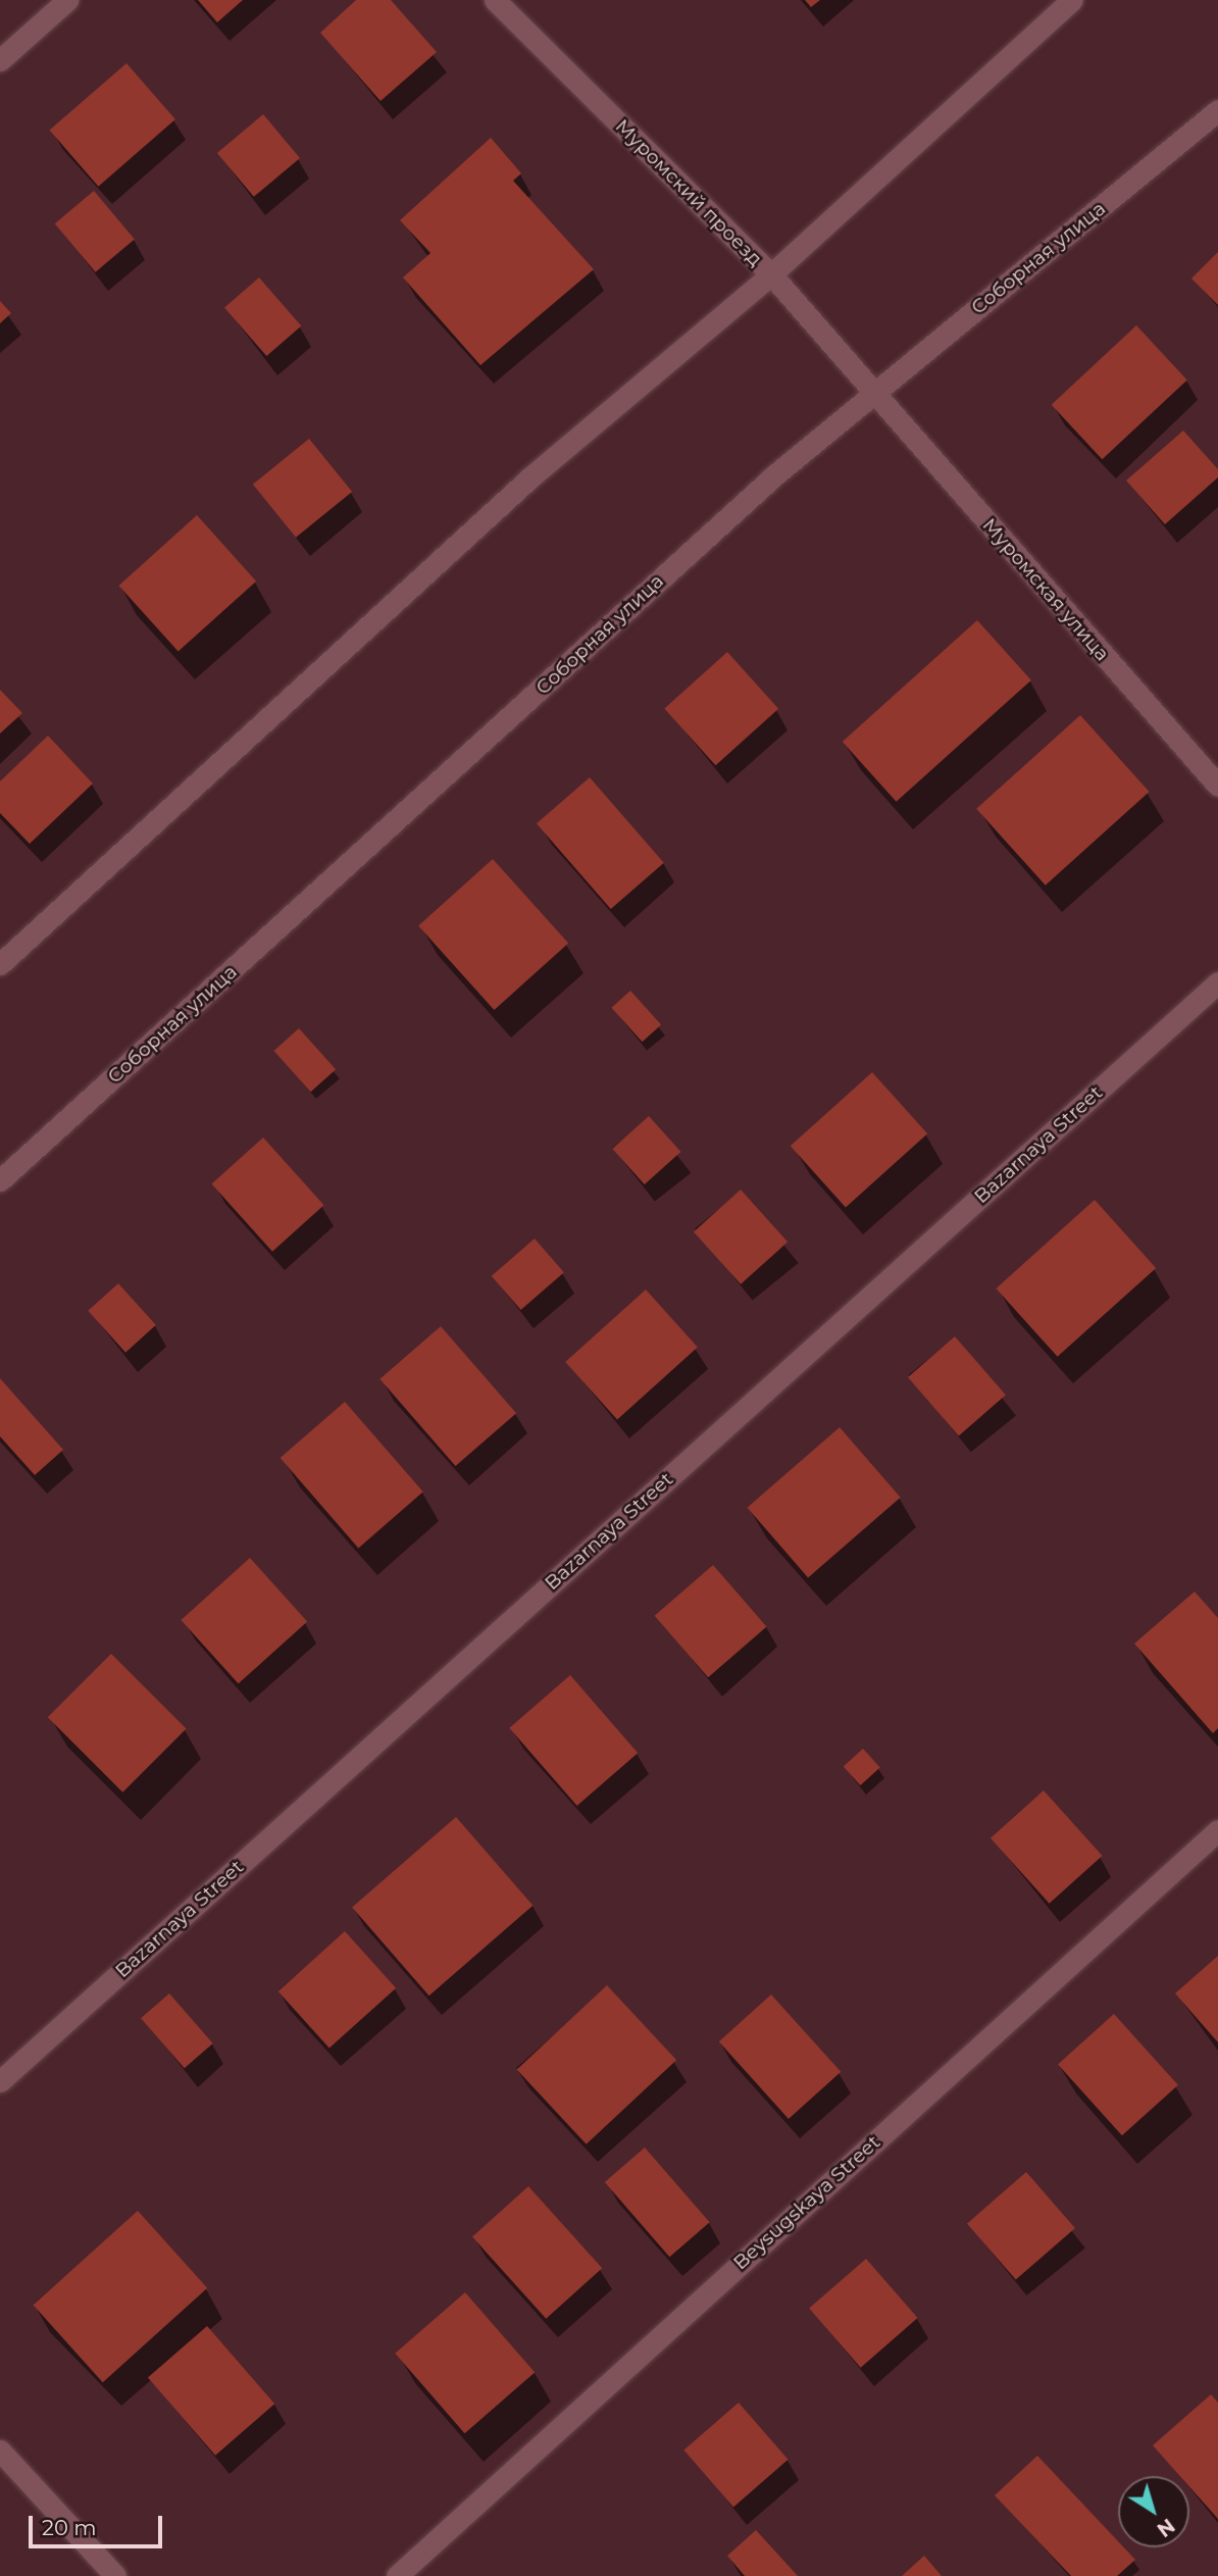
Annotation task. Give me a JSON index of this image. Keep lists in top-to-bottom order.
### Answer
{
  "streets": {
    "street": [
      "Муромский проезд",
      "Соборная улица",
      "Муромская улица",
      "Bazarnaya Street",
      "Beysugskaya Street"
    ]
  },
  "crossings": [
    ["Муромский проезд", "Соборная улица"],
    ["Муромский проезд", "Муромская улица"],
    ["Соборная улица", "Муромская улица"]
  ],
  "scale_bar": "20 m",
  "north": "bottom right"
}
